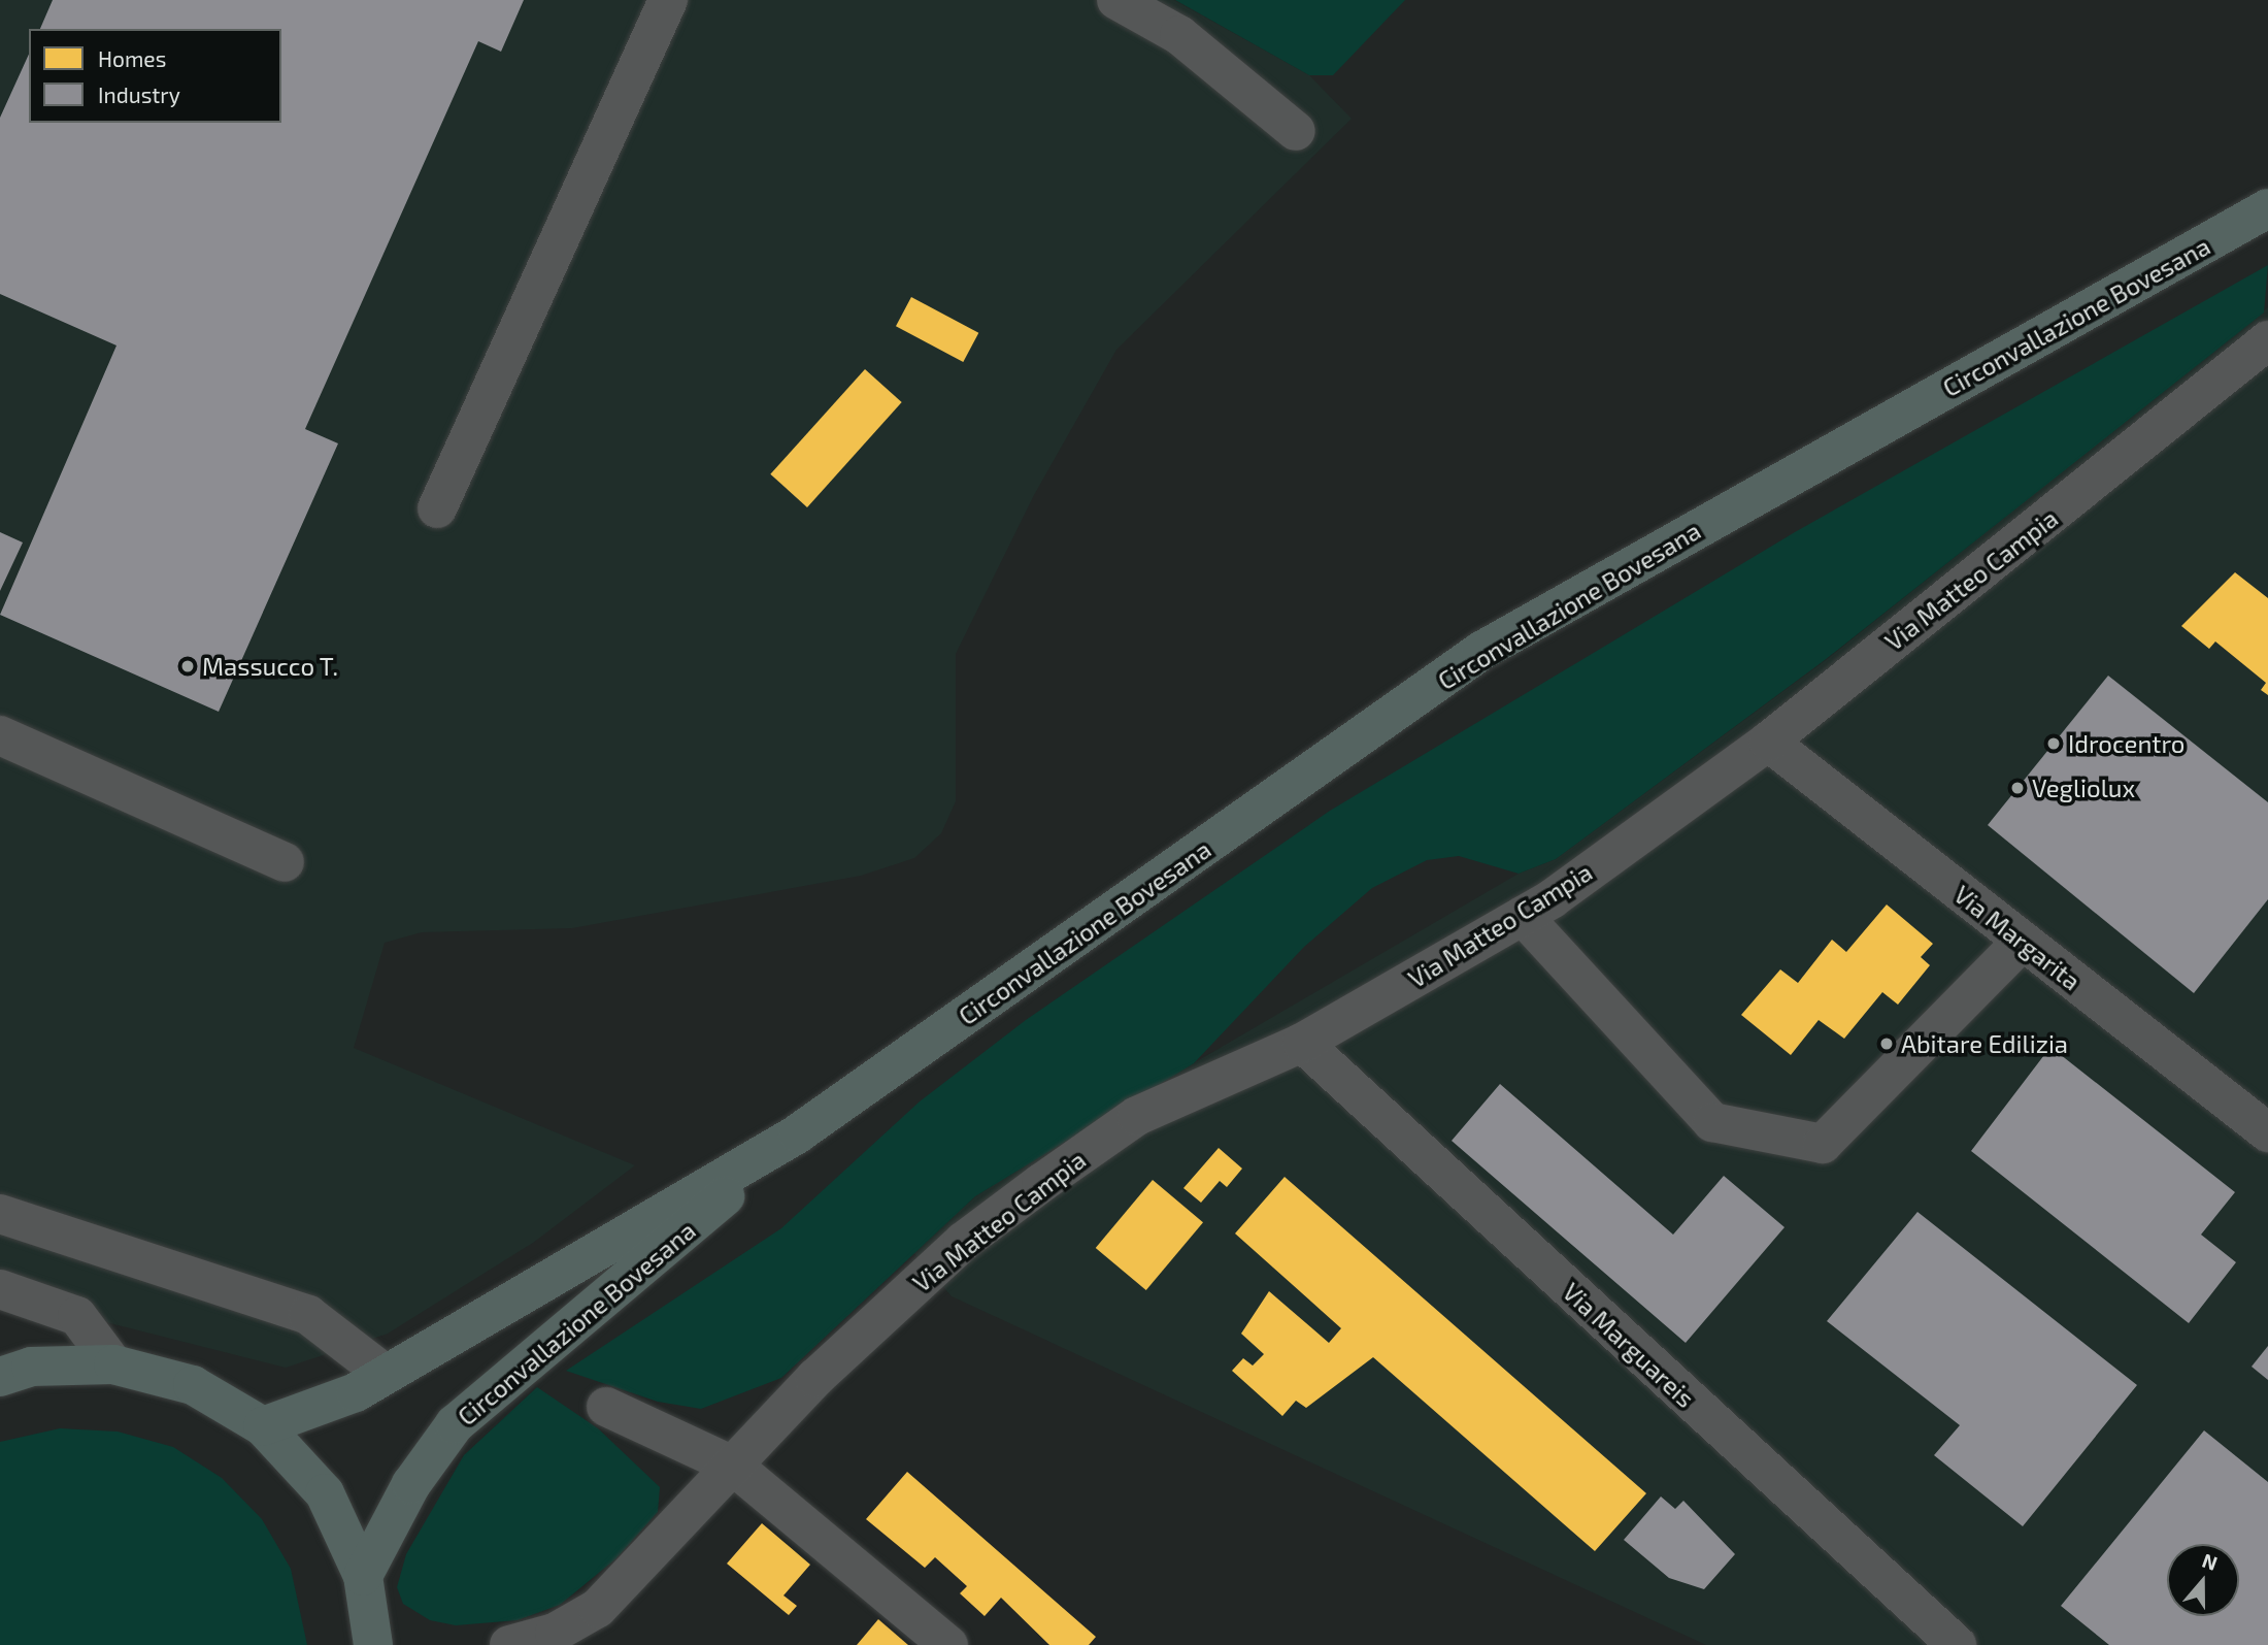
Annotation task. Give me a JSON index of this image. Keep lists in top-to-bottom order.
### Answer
{
  "streets": {
    "main road": ["Circonvallazione Bovesana"],
    "street": ["Via Matteo Campia", "Via Margarita", "Via Marguareis"]
  },
  "crossings": [
    ["Via Matteo Campia", "Via Margarita"],
    ["Via Matteo Campia", "Via Marguareis"]
  ],
  "places": [
    "Massucco T.",
    "Idrocentro",
    "Vegliolux",
    "Abitare Edilizia"
  ],
  "legend": ["Homes", "Industry"],
  "north": "top"
}
